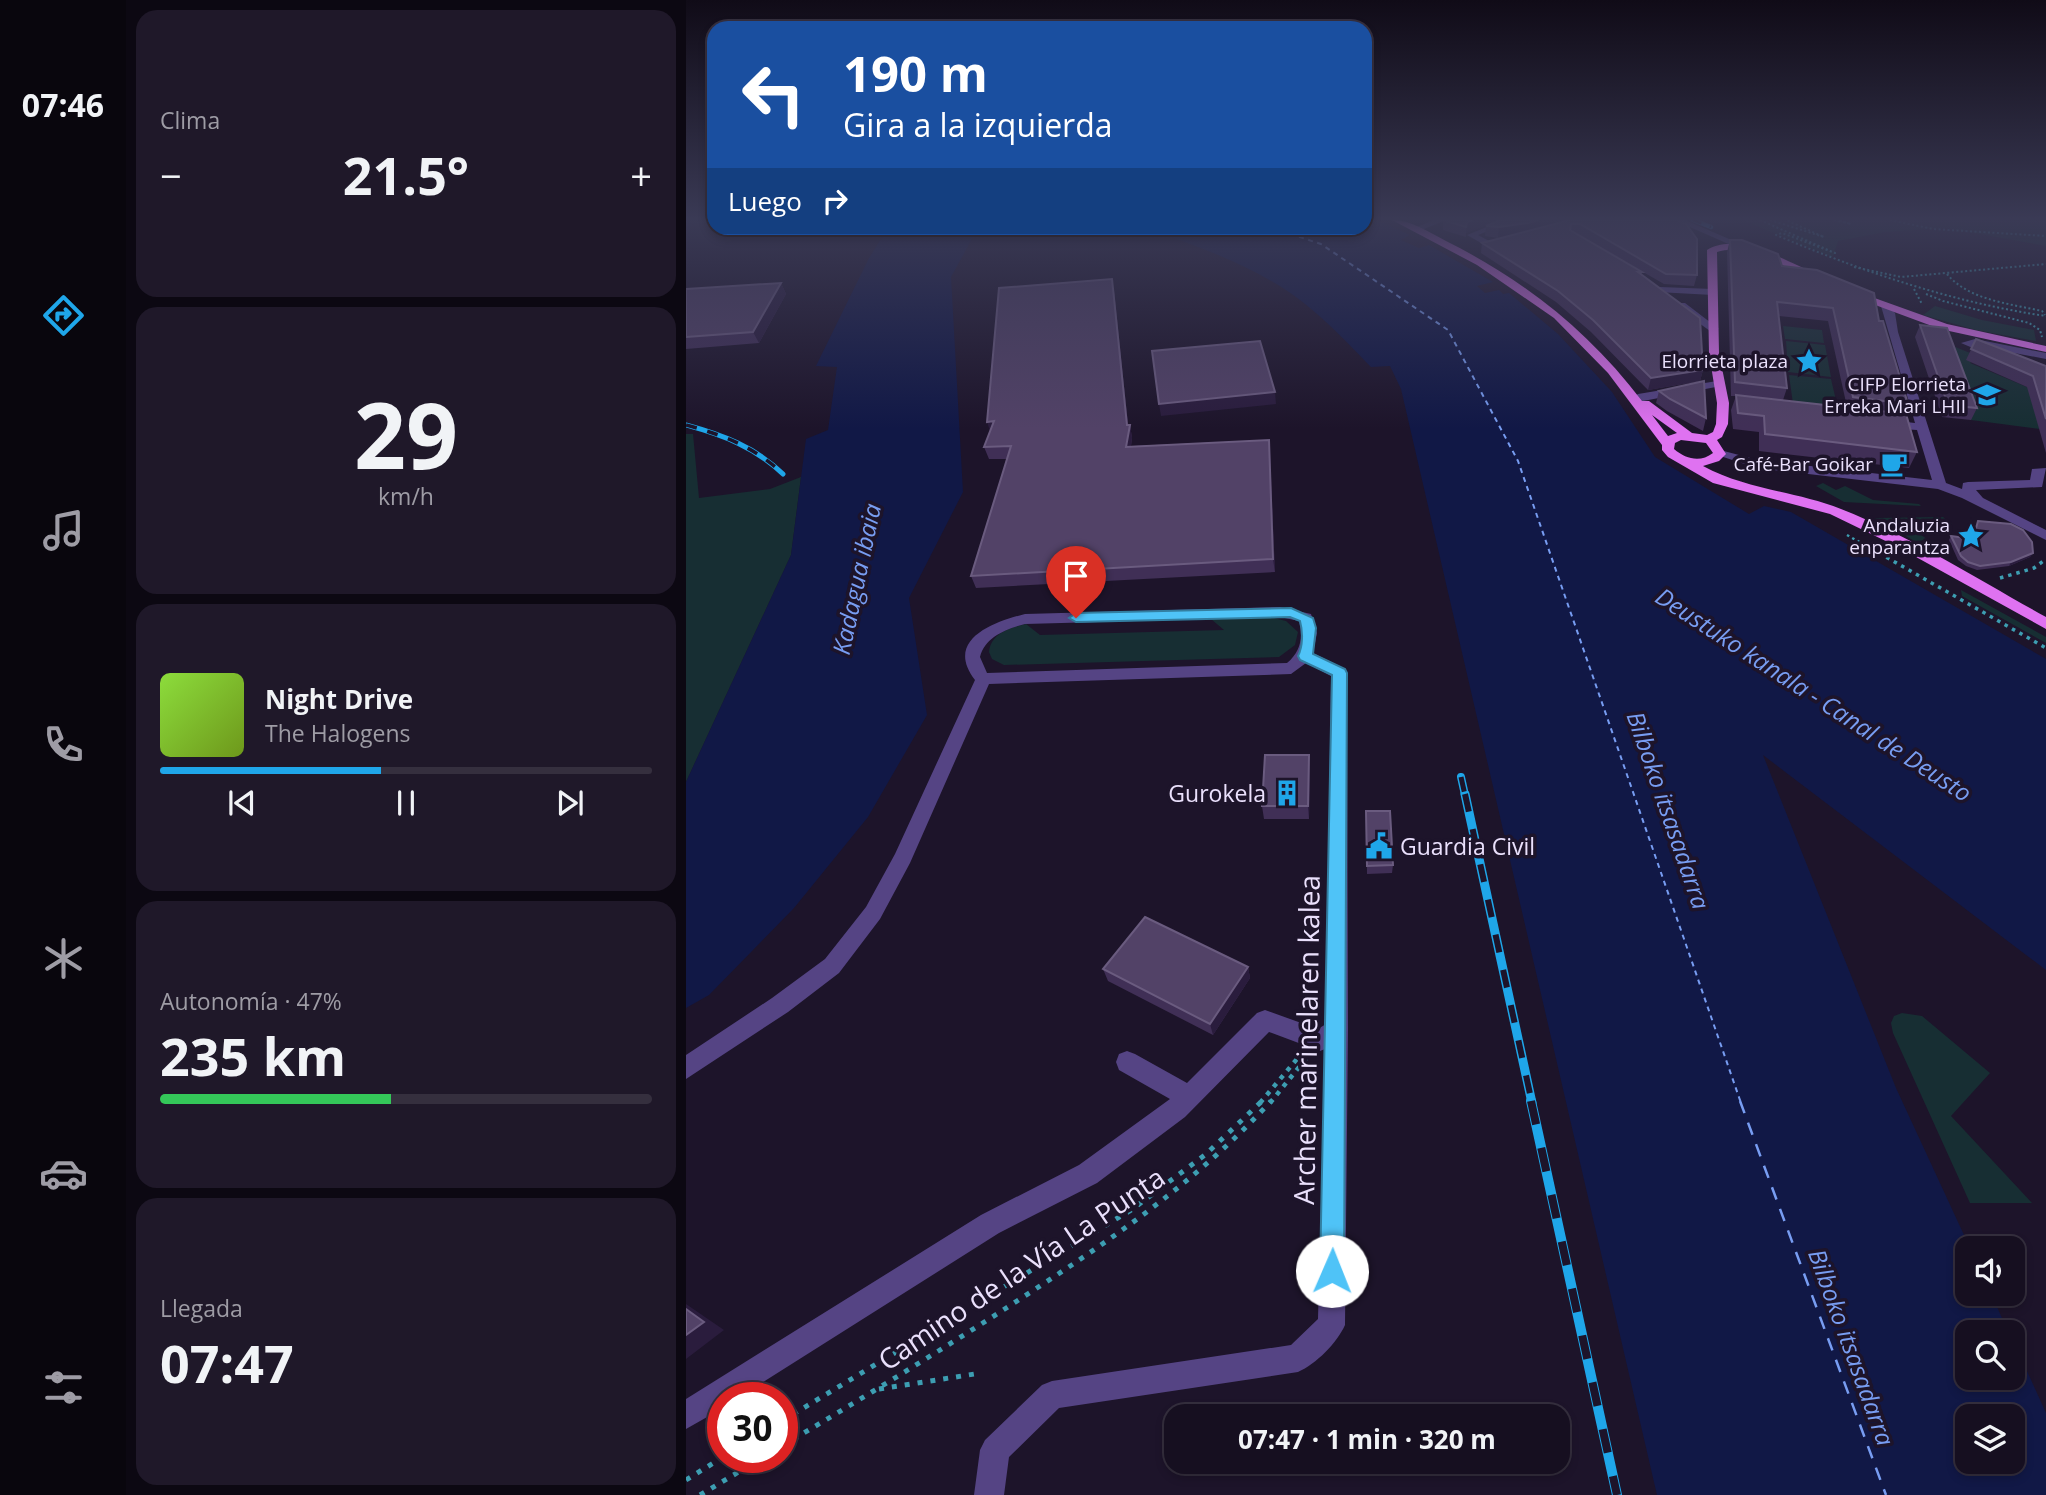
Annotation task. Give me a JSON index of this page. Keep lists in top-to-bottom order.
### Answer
{
  "streets": {
    "street": ["Archer marinelaren kalea"],
    "path": ["Camino de la Vía La Punta"]
  },
  "crossings": [
    ["Archer marinelaren kalea", "Camino de la Vía La Punta"]
  ],
  "water": ["Kadagua ibaia", "Deustuko kanala - Canal de Deusto", "Bilboko itsasadarra"],
  "places": {
    "place": ["Elorrieta plaza", "Andaluzia enparantza"],
    "school or university": ["CIFP Elorrieta Erreka Mari LHII"],
    "cafe": ["Café-Bar Goikar"],
    "building": ["Gurokela"],
    "public building": ["Guardia Civil"]
  },
  "page": {
    "tabs": "07:46",
    "tile": [
      "Clima",
      ["29", "km/h"],
      ["Autonomía · 47%", "235 km"],
      ["Llegada", "07:47"]
    ],
    "turn": ["190 m", "Gira a la izquierda"],
    "heat": ["−", "21.5°", "+"],
    "then": "Luego",
    "song": ["Night Drive", "The Halogens"],
    "limit": "30",
    "trip": "07:47 · 1 min · 320 m"
  }
}
